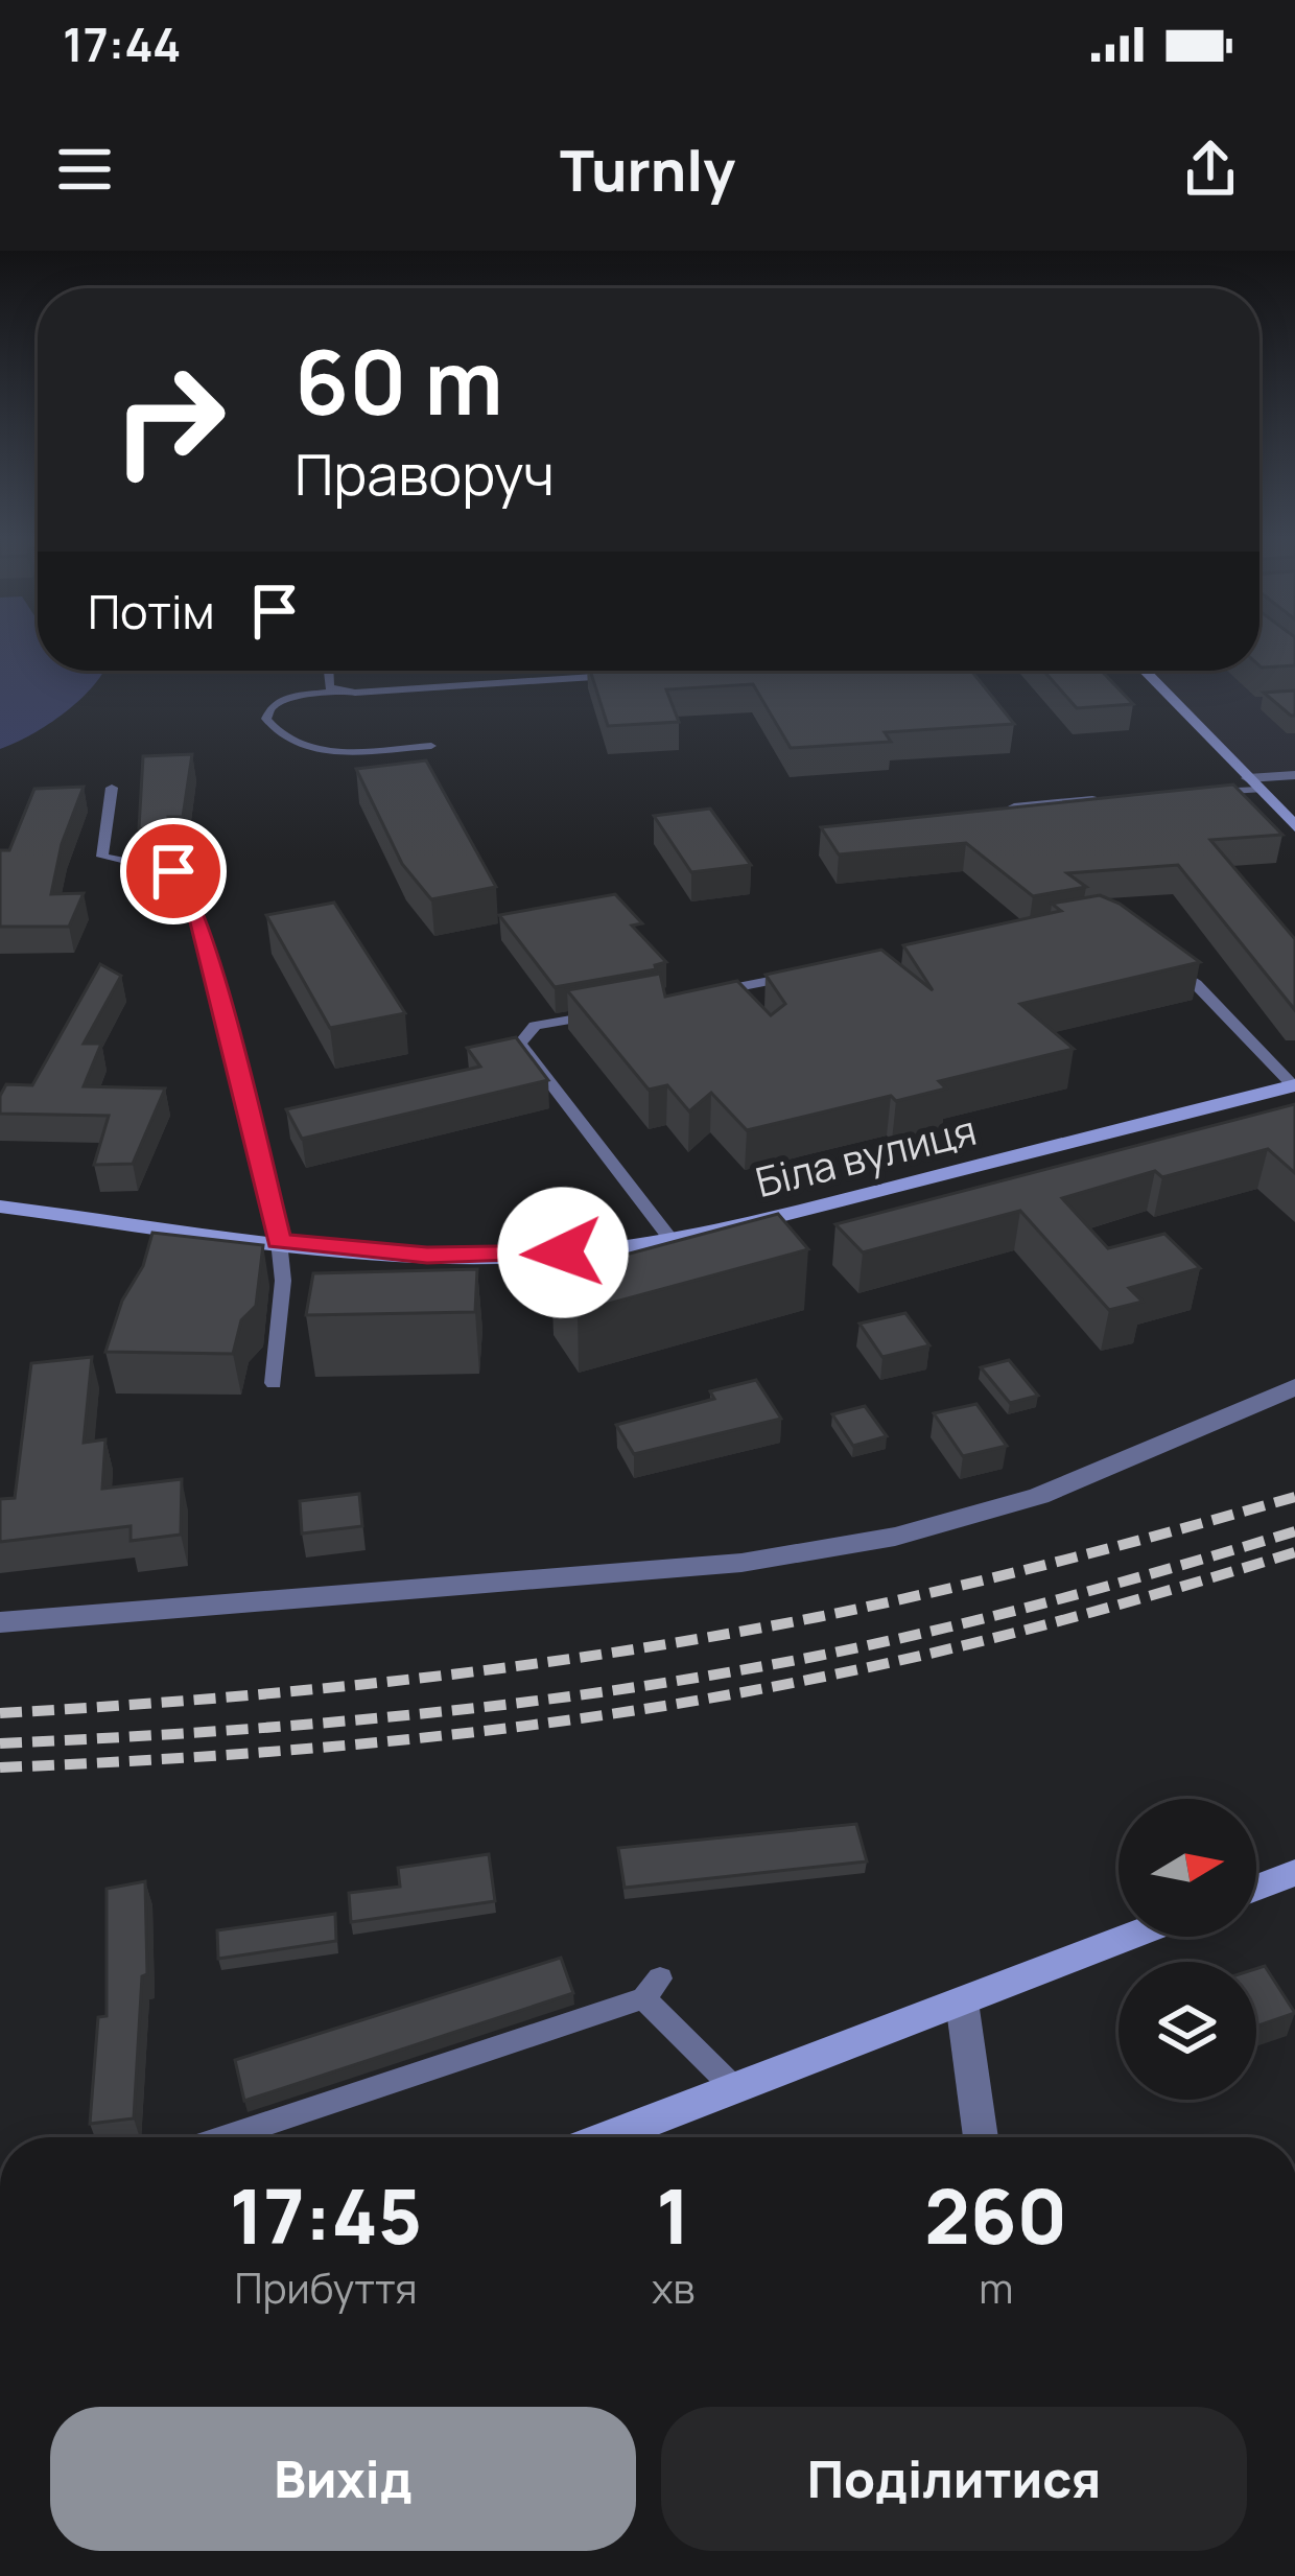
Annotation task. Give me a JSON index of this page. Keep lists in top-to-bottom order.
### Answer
{
  "streets": {
    "street": ["Біла вулиця"]
  },
  "north": "right",
  "page": {
    "status": "17:44",
    "header": "Turnly",
    "turn": ["60 m", "Праворуч"],
    "then": "Потім",
    "eta": [
      "17:45",
      "Прибуття",
      "1",
      "хв",
      "260",
      "m"
    ],
    "buttons": ["Вихід", "Поділитися"]
  }
}
